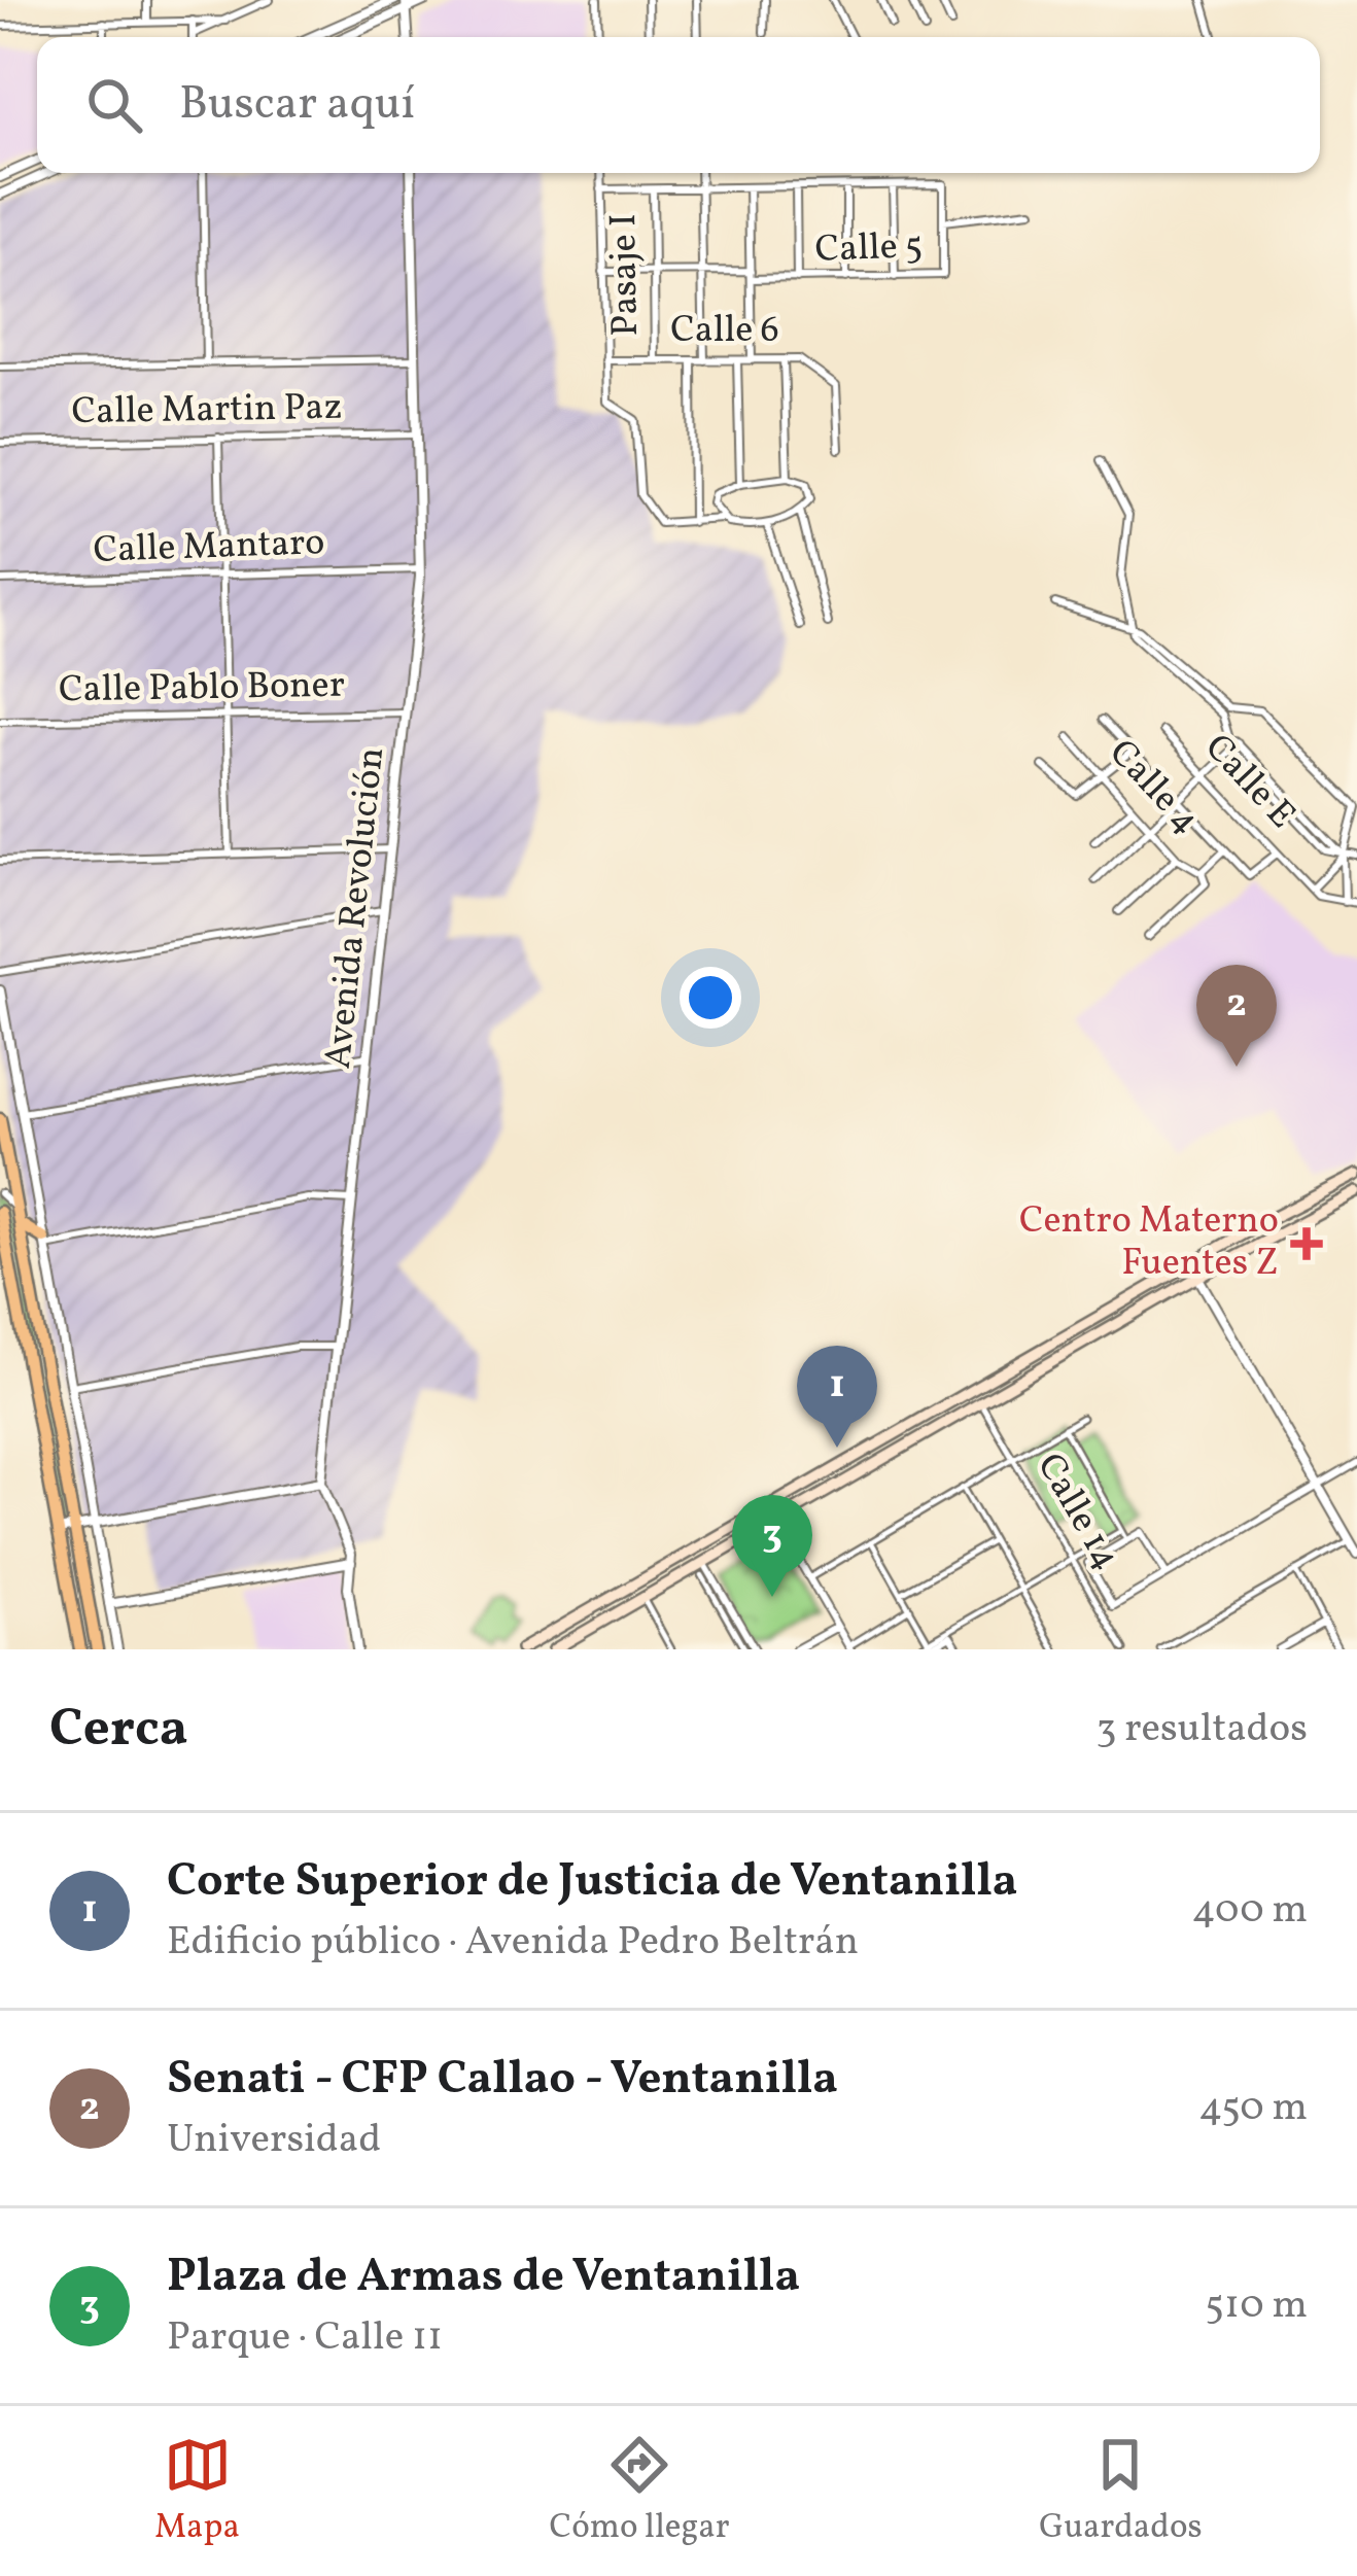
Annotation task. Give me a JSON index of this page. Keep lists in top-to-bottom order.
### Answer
{
  "streets": {
    "street": [
      "Calle 5",
      "Pasaje I",
      "Calle 6",
      "Calle Martin Paz",
      "Calle Mantaro",
      "Calle Pablo Boner",
      "Calle E",
      "Calle 4",
      "Avenida Revolución",
      "Calle 14"
    ]
  },
  "crossings": [
    ["Calle 5", "Pasaje I"],
    ["Pasaje I", "Calle 6"],
    ["Calle Martin Paz", "Avenida Revolución"],
    ["Calle Mantaro", "Avenida Revolución"],
    ["Calle Pablo Boner", "Avenida Revolución"]
  ],
  "places": {
    "health": ["Centro Materno Fuentes Z"]
  },
  "page": {
    "search": "Buscar aquí",
    "pins": ["2", "1", "3"],
    "heading": ["Cerca", "3 resultados"],
    "list": [
      {
        "mark": "1",
        "name": "Corte Superior de Justicia de Ventanilla",
        "note": "Edificio público · Avenida Pedro Beltrán",
        "value": "400 m"
      },
      {
        "mark": "2",
        "name": "Senati - CFP Callao - Ventanilla",
        "note": "Universidad",
        "value": "450 m"
      },
      {
        "mark": "3",
        "name": "Plaza de Armas de Ventanilla",
        "note": "Parque · Calle 11",
        "value": "510 m"
      }
    ],
    "nav": ["Mapa", "Cómo llegar", "Guardados"]
  }
}
